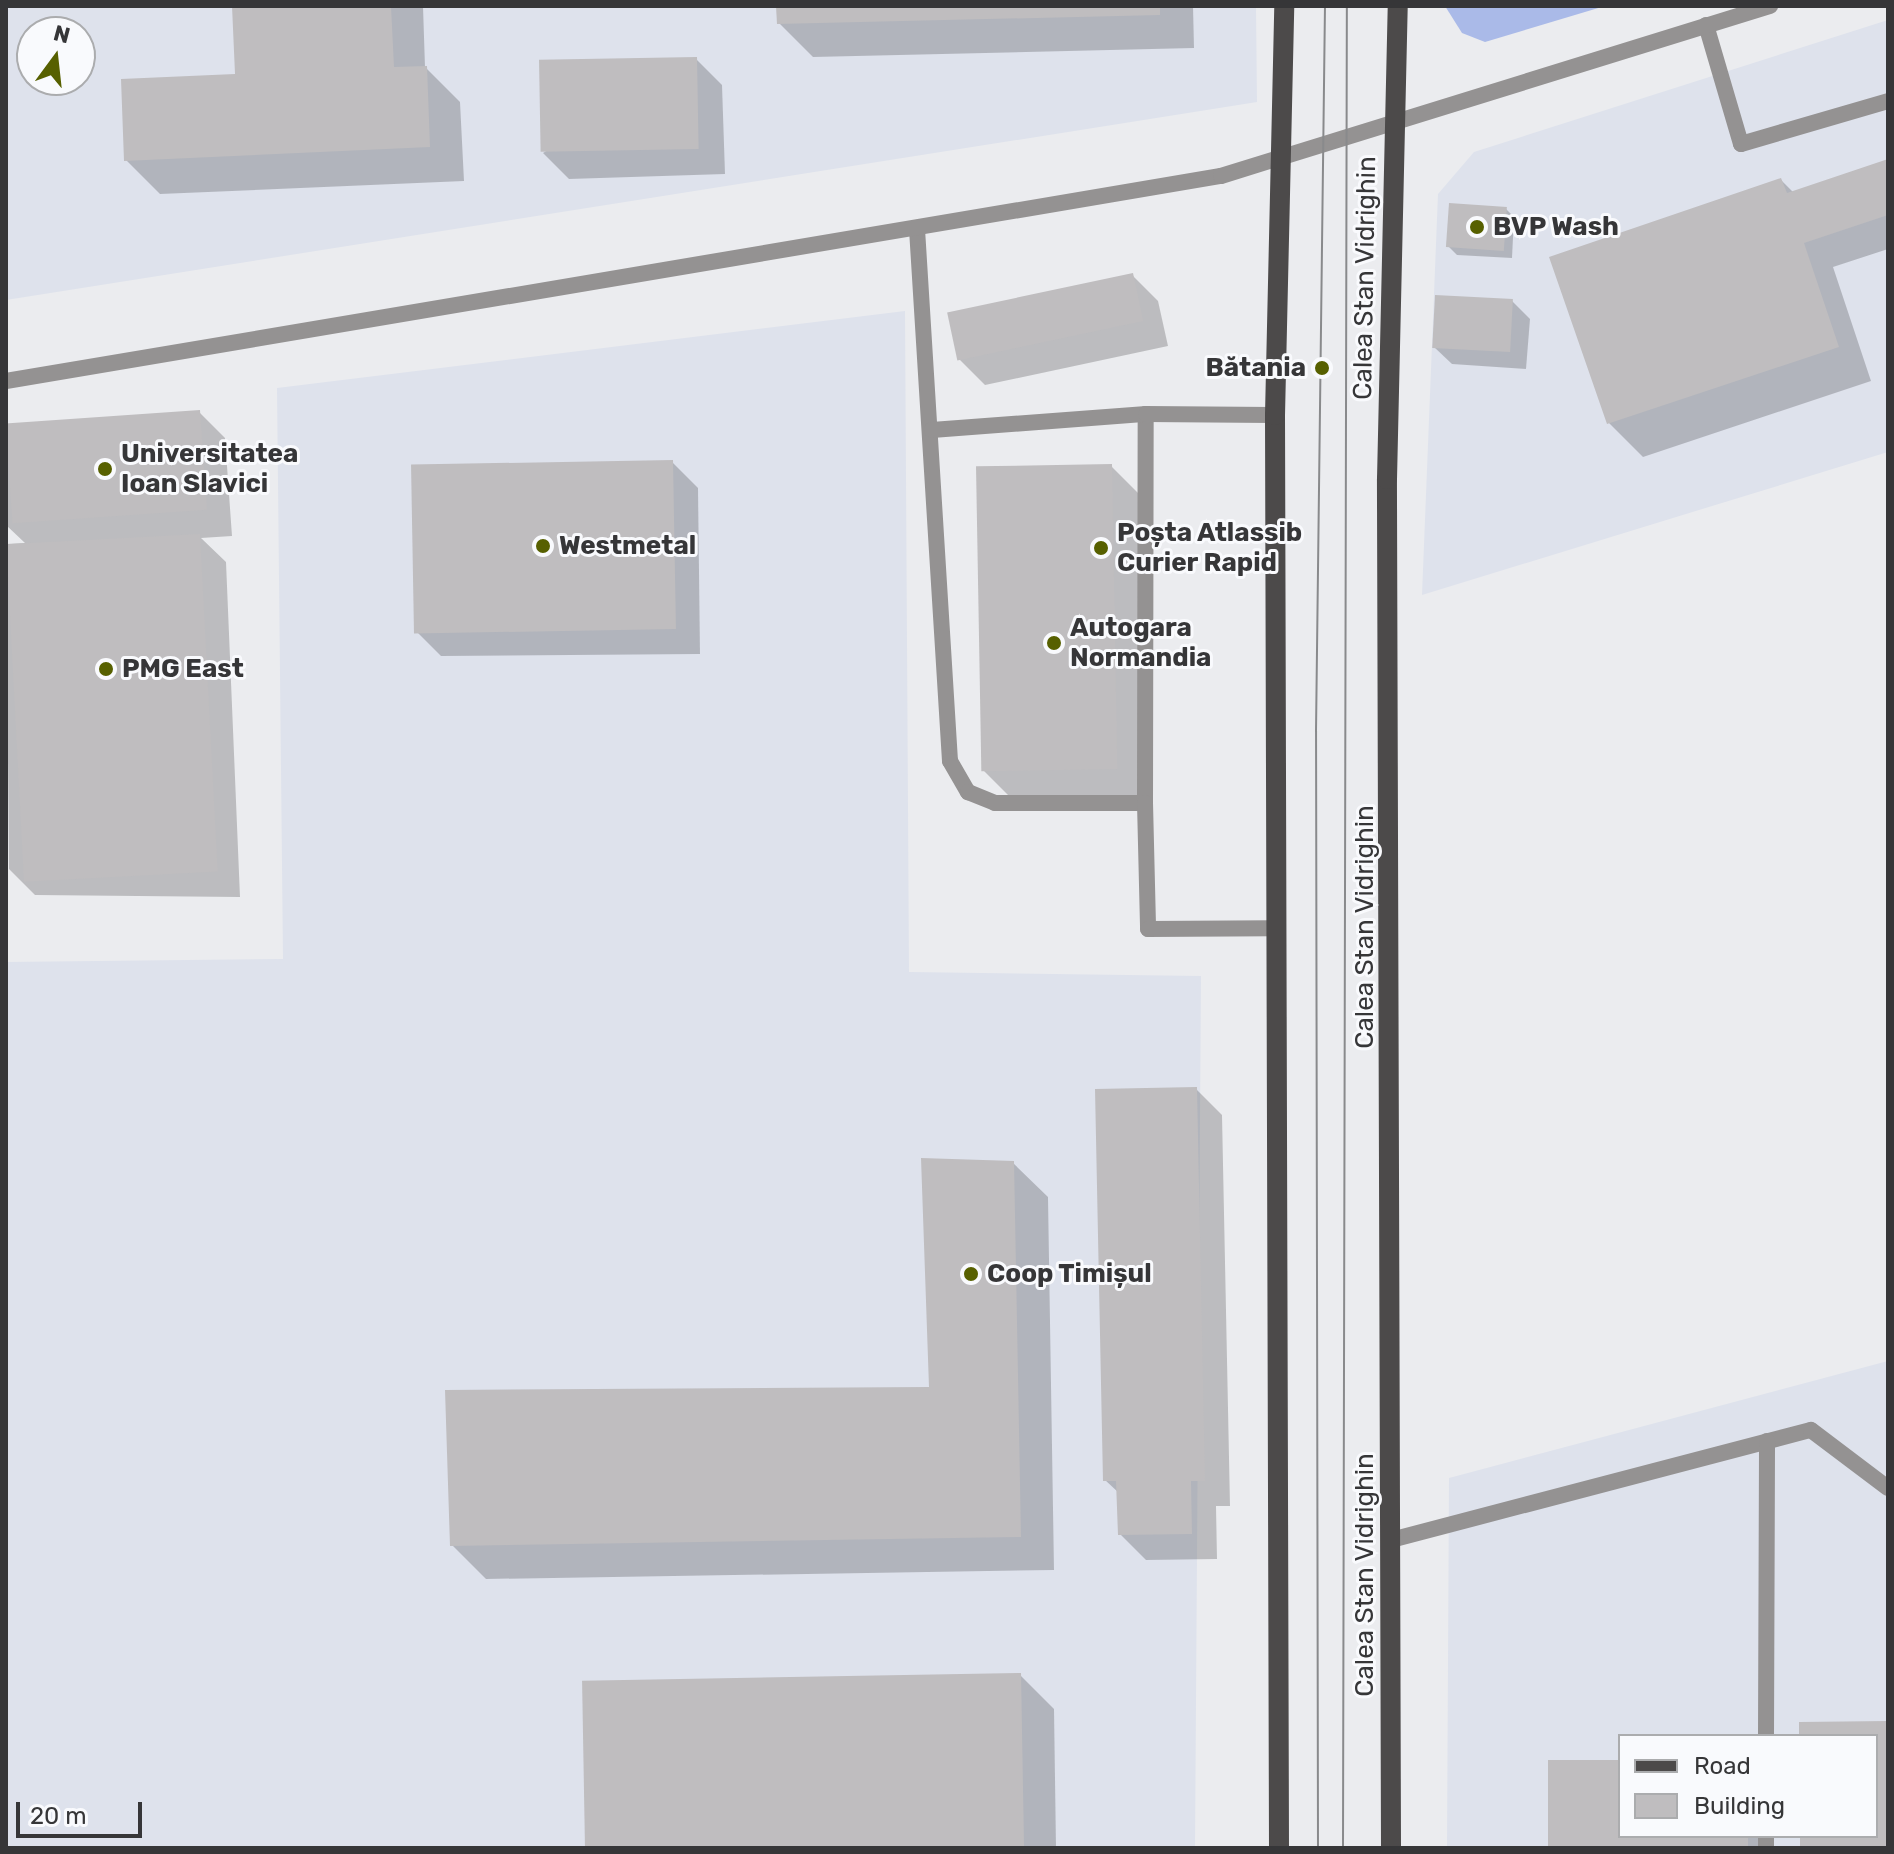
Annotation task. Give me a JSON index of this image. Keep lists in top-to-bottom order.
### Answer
{
  "streets": {
    "main road": ["Calea Stan Vidrighin"]
  },
  "places": [
    "BVP Wash",
    "Bătania",
    "Universitatea Ioan Slavici",
    "Westmetal",
    "Poșta Atlassib Curier Rapid",
    "Autogara Normandia",
    "PMG East",
    "Coop Timișul"
  ],
  "legend": ["Road", "Building"],
  "scale_bar": "20 m",
  "north": "top"
}
